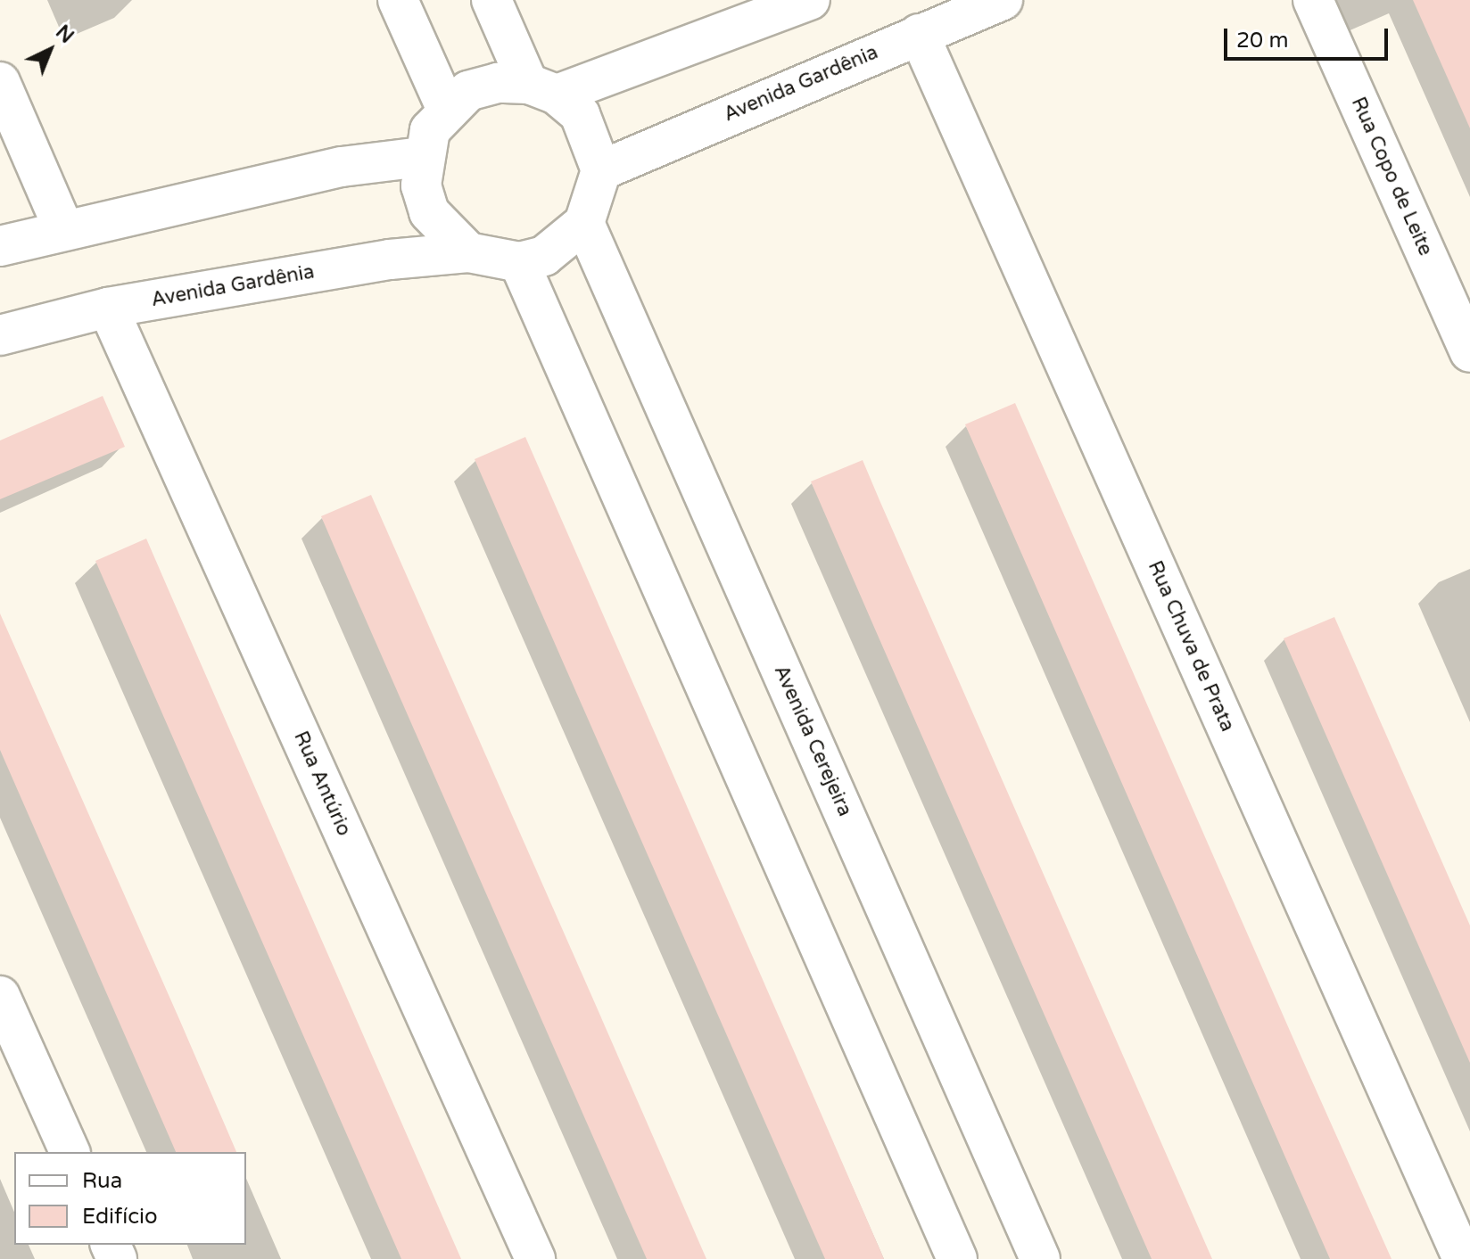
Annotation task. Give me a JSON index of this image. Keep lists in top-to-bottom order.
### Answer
{
  "streets": {
    "street": [
      "Avenida Gardênia",
      "Rua Copo de Leite",
      "Rua Chuva de Prata",
      "Avenida Cerejeira",
      "Rua Antúrio"
    ]
  },
  "crossings": [
    ["Avenida Gardênia", "Rua Chuva de Prata"],
    ["Avenida Gardênia", "Avenida Cerejeira"],
    ["Avenida Gardênia", "Rua Antúrio"]
  ],
  "legend": ["Rua", "Edifício"],
  "scale_bar": "20 m",
  "north": "top right"
}
